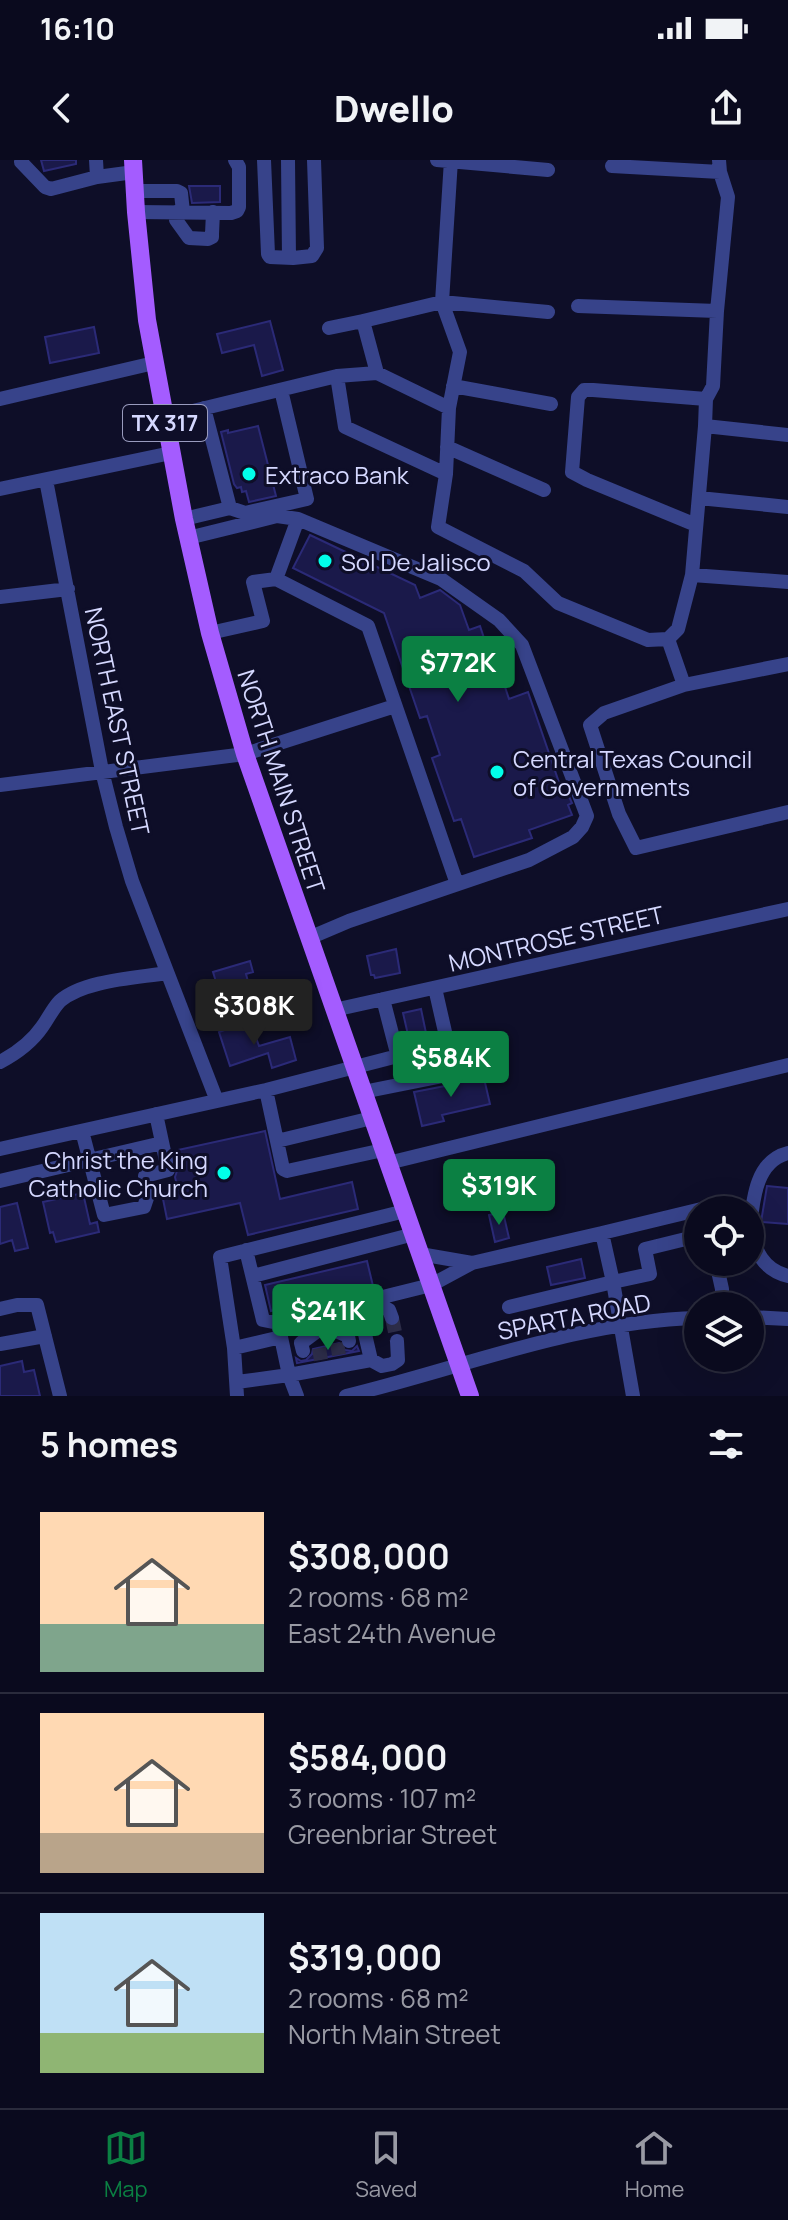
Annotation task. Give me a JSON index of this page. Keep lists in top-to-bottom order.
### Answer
{
  "streets": {
    "main road": ["TX 317", "NORTH MAIN STREET"],
    "street": ["NORTH EAST STREET", "MONTROSE STREET", "SPARTA ROAD"]
  },
  "crossings": [
    ["NORTH MAIN STREET", "MONTROSE STREET"],
    ["NORTH MAIN STREET", "SPARTA ROAD"]
  ],
  "places": [
    "Extraco Bank",
    "Sol De Jalisco",
    "Central Texas Council of Governments",
    "Christ the King Catholic Church"
  ],
  "page": {
    "status": "16:10",
    "header": "Dwello",
    "price": [
      "$772K",
      "$308K",
      "$584K",
      "$319K",
      "$241K"
    ],
    "heading": "5 homes",
    "list": [
      {
        "name": "$308,000",
        "note": "2 rooms · 68 m² · East 24th Avenue"
      },
      {
        "name": "$584,000",
        "note": "3 rooms · 107 m² · Greenbriar Street"
      },
      {
        "name": "$319,000",
        "note": "2 rooms · 68 m² · North Main Street"
      }
    ],
    "tabs": ["Map", "Saved", "Home"]
  }
}
